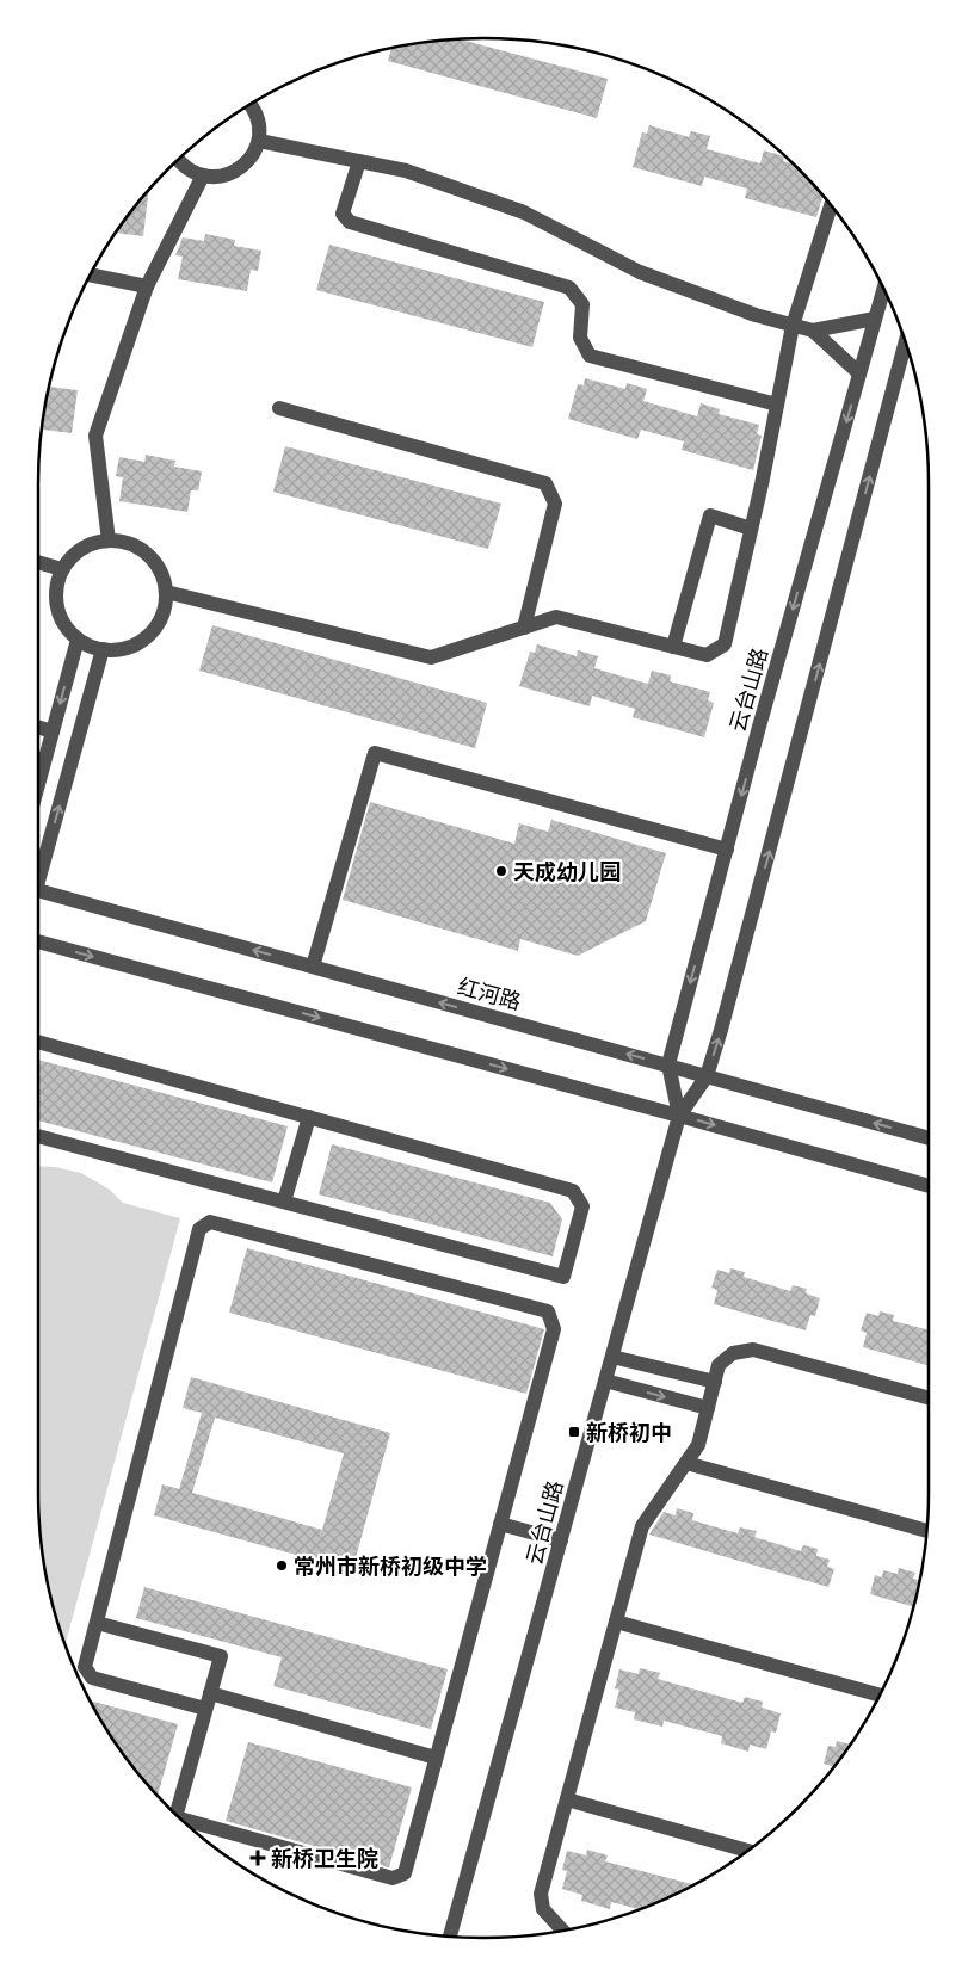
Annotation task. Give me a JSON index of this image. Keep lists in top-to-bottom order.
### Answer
{
  "streets": {
    "street": ["云台山路", "红河路"]
  },
  "crossings": [
    ["云台山路", "红河路"]
  ],
  "places": {
    "other": ["天成幼儿园", "常州市新桥初级中学"],
    "transit": ["新桥初中"],
    "health": ["新桥卫生院"]
  }
}
